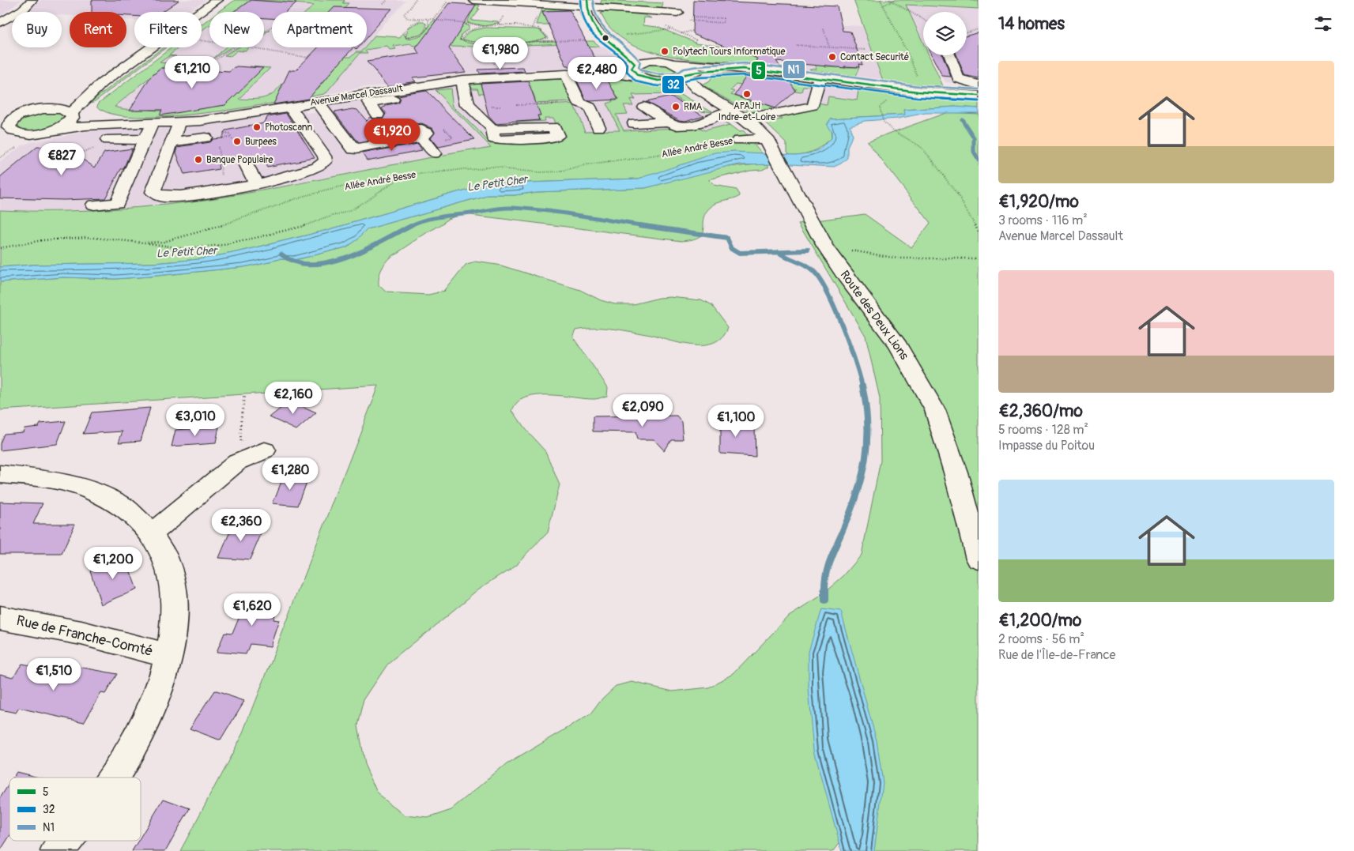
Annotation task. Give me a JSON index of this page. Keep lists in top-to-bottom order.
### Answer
{
  "streets": {
    "street": [
      "Avenue Marcel Dassault",
      "Allée André Besse",
      "Route des Deux Lions",
      "Rue de Franche-Comté"
    ]
  },
  "crossings": [
    ["Avenue Marcel Dassault", "Route des Deux Lions"],
    ["Allée André Besse", "Route des Deux Lions"]
  ],
  "water": ["Le Petit Cher"],
  "places": [
    "Polytech Tours Informatique",
    "Contact Securité",
    "APAJH Indre-et-Loire",
    "RMA",
    "Photoscann",
    "Burpees",
    "Banque Populaire"
  ],
  "lines": ["transit line 5", "transit line 32", "transit line N1"],
  "legend": ["5", "32", "N1"],
  "page": {
    "heading": "14 homes",
    "chip": [
      "Buy",
      "Rent",
      "Filters",
      "New",
      "Apartment"
    ],
    "price": [
      "€1,980",
      "€1,210",
      "€2,480",
      "€1,920",
      "€827",
      "€2,160",
      "€2,090",
      "€3,010",
      "€1,100",
      "€1,280",
      "€2,360",
      "€1,200",
      "€1,620",
      "€1,510"
    ],
    "list": [
      {
        "name": "€1,920/mo",
        "note": "3 rooms · 116 m² · Avenue Marcel Dassault"
      },
      {
        "name": "€2,360/mo",
        "note": "5 rooms · 128 m² · Impasse du Poitou"
      },
      {
        "name": "€1,200/mo",
        "note": "2 rooms · 56 m² · Rue de l'Île-de-France"
      }
    ]
  }
}
